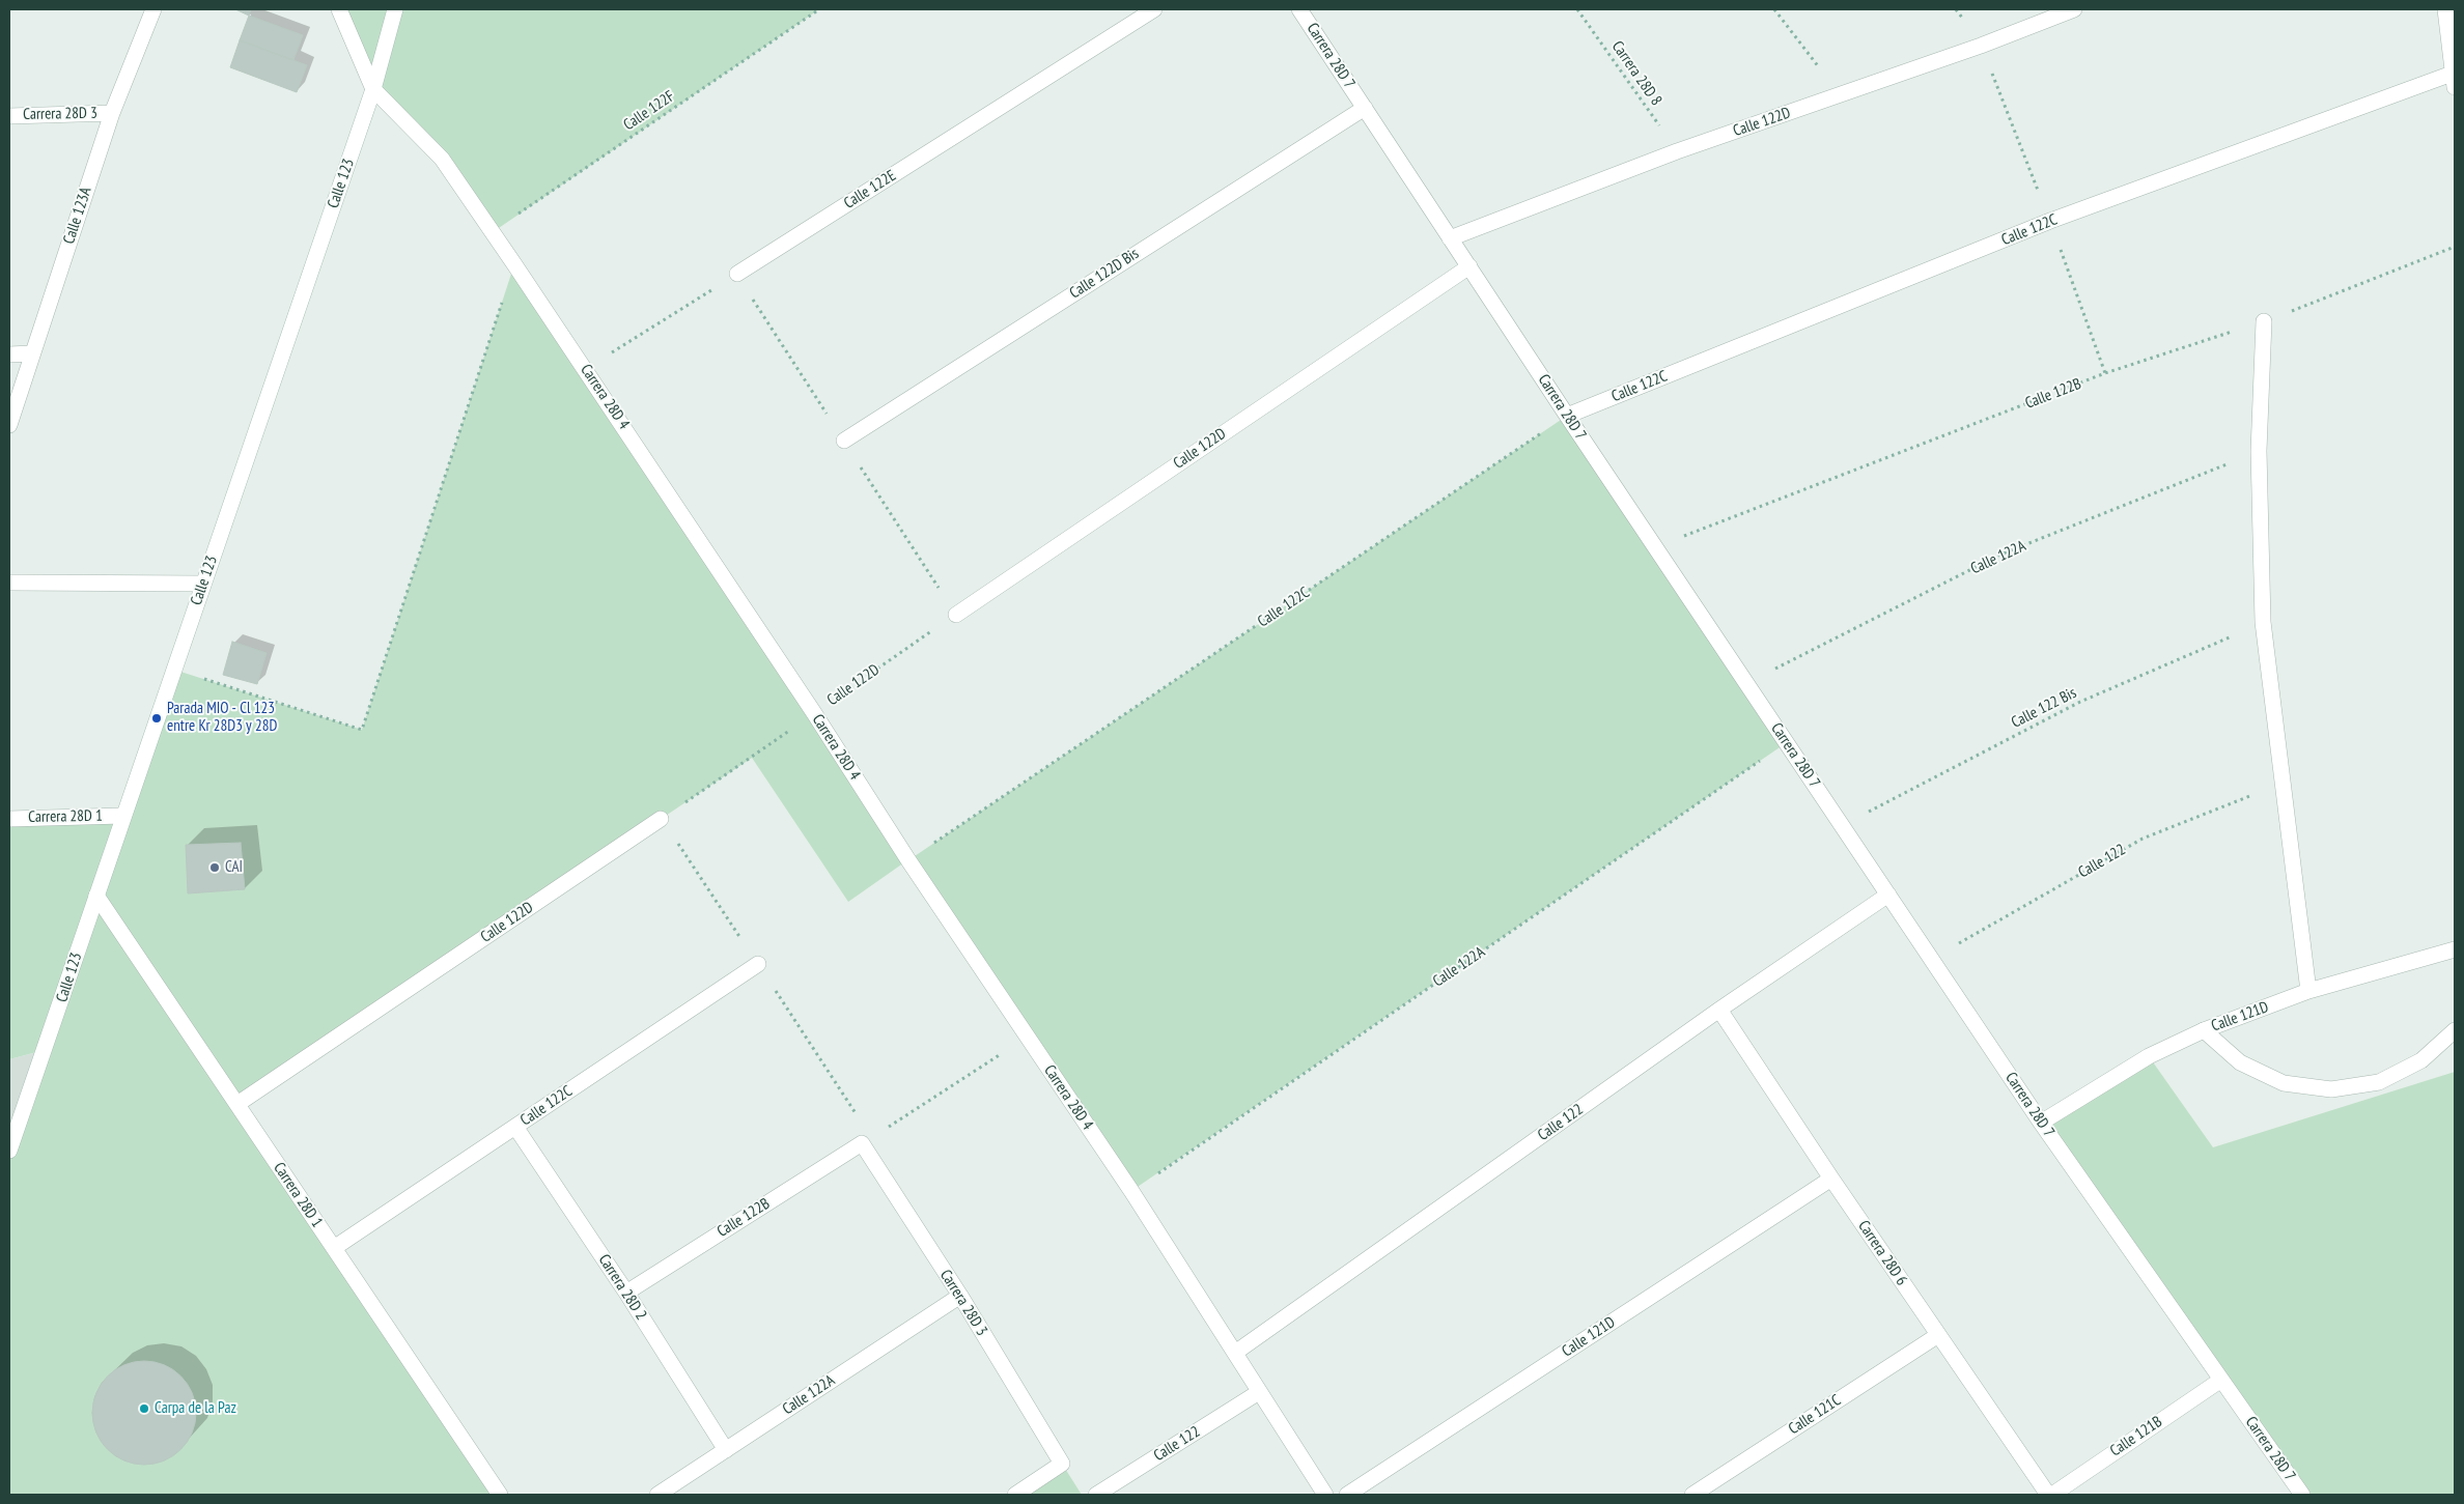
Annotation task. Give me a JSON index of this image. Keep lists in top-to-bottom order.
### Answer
{
  "streets": {
    "street": [
      "Carrera 28D 7",
      "Carrera 28D 3",
      "Calle 122D",
      "Calle 123",
      "Calle 122E",
      "Calle 123A",
      "Calle 122C",
      "Calle 122D Bis",
      "Calle 122B",
      "Carrera 28D 4",
      "Calle 122A",
      "Carrera 28D 1",
      "Calle 122",
      "Calle 121D",
      "Carrera 28D 6",
      "Carrera 28D 2",
      "Calle 121C",
      "Calle 121B"
    ],
    "path": ["Carrera 28D 8", "Calle 122F", "Calle 122 Bis"]
  },
  "crossings": [
    ["Carrera 28D 7", "Calle 122D"],
    ["Carrera 28D 7", "Calle 122C"],
    ["Carrera 28D 7", "Calle 122D Bis"],
    ["Carrera 28D 7", "Calle 122B"],
    ["Carrera 28D 7", "Calle 122A"],
    ["Carrera 28D 7", "Calle 122 Bis"],
    ["Carrera 28D 7", "Calle 122"],
    ["Carrera 28D 7", "Calle 121D"],
    ["Carrera 28D 7", "Calle 121B"],
    ["Carrera 28D 8", "Calle 122D"],
    ["Calle 122F", "Carrera 28D 4"],
    ["Carrera 28D 3", "Calle 123A"],
    ["Carrera 28D 3", "Calle 122B"],
    ["Carrera 28D 3", "Calle 122A"],
    ["Calle 122D", "Carrera 28D 4"],
    ["Calle 122D", "Carrera 28D 1"],
    ["Calle 123", "Carrera 28D 4"],
    ["Calle 123", "Carrera 28D 1"],
    ["Calle 122C", "Carrera 28D 4"],
    ["Calle 122C", "Carrera 28D 1"],
    ["Calle 122C", "Carrera 28D 2"],
    ["Calle 122B", "Carrera 28D 2"],
    ["Carrera 28D 4", "Calle 122A"],
    ["Carrera 28D 4", "Calle 122"],
    ["Calle 122A", "Carrera 28D 2"],
    ["Calle 122", "Carrera 28D 6"],
    ["Calle 121D", "Carrera 28D 6"],
    ["Carrera 28D 6", "Calle 121C"],
    ["Carrera 28D 6", "Calle 121B"]
  ],
  "places": ["Parada MIO - Cl 123 entre Kr 28D3 y 28D", "CAI", "Carpa de la Paz"]
}
